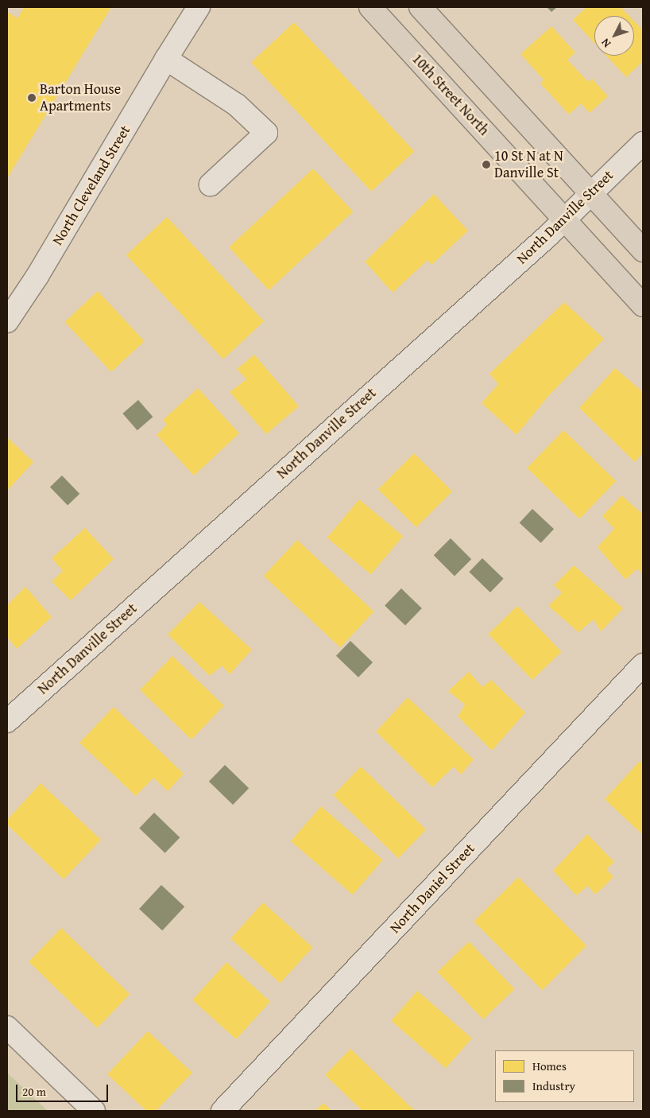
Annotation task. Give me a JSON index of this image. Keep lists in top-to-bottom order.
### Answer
{
  "streets": {
    "main road": ["10th Street North"],
    "street": ["North Cleveland Street", "North Danville Street", "North Daniel Street"]
  },
  "crossings": [
    ["10th Street North", "North Danville Street"]
  ],
  "places": ["Barton House Apartments", "10 St N at N Danville St"],
  "legend": ["Homes", "Industry"],
  "scale_bar": "20 m",
  "north": "bottom left"
}
